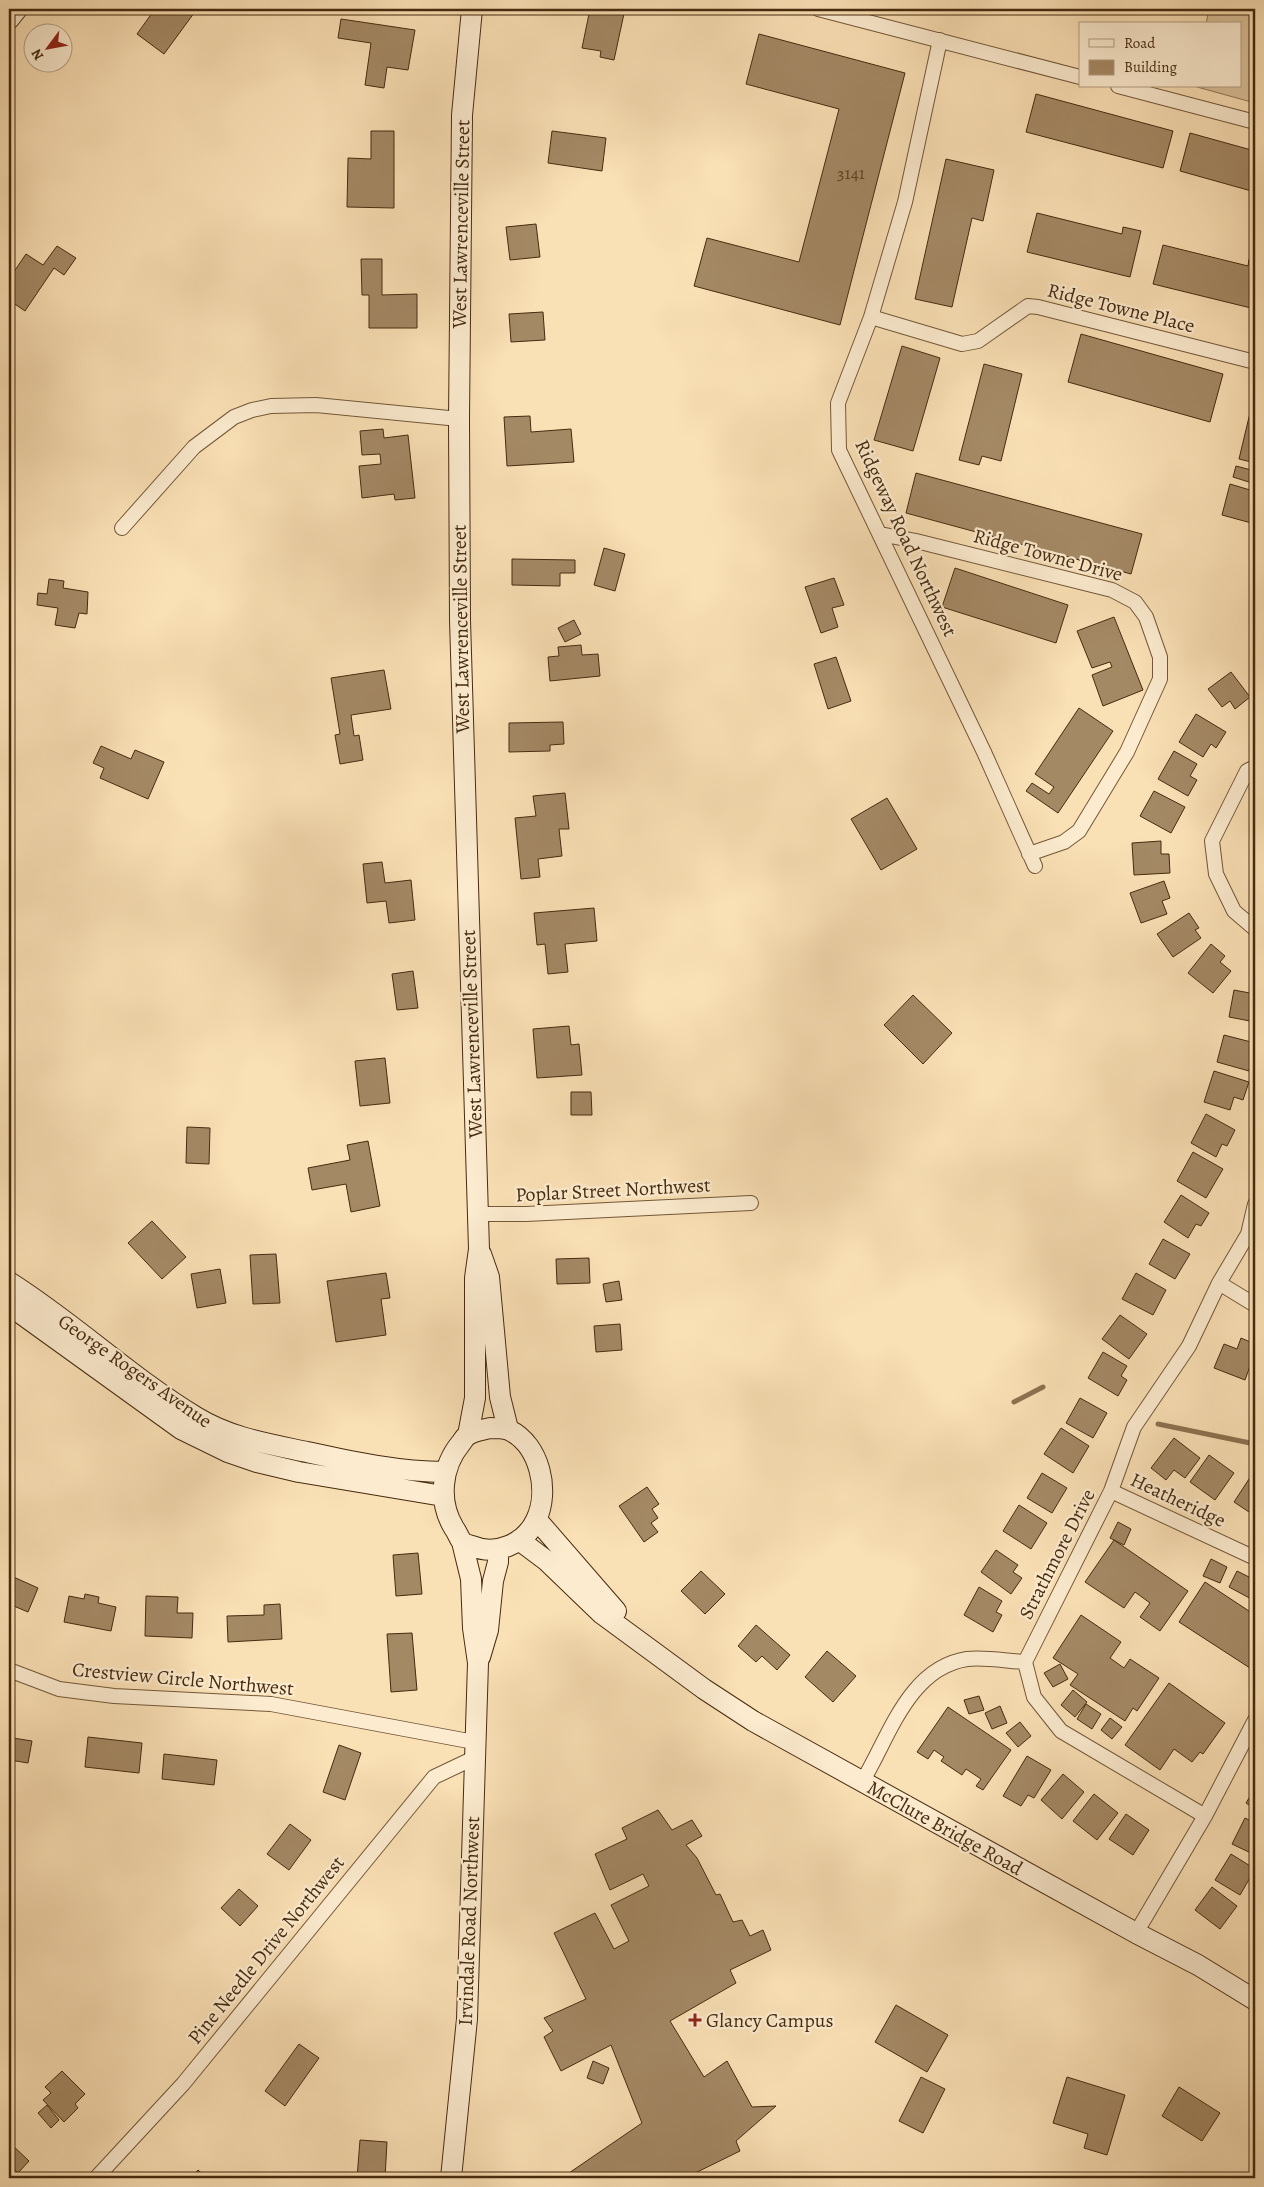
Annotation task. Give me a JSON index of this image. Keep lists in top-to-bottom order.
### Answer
{
  "streets": {
    "street": [
      "West Lawrenceville Street",
      "Ridge Towne Place",
      "Ridgeway Road Northwest",
      "Ridge Towne Drive",
      "Poplar Street Northwest",
      "George Rogers Avenue",
      "Heatheridge",
      "Strathmore Drive",
      "Crestview Circle Northwest",
      "McClure Bridge Road",
      "Irvindale Road Northwest",
      "Pine Needle Drive Northwest"
    ]
  },
  "crossings": [
    ["West Lawrenceville Street", "Poplar Street Northwest"],
    ["West Lawrenceville Street", "George Rogers Avenue"],
    ["West Lawrenceville Street", "McClure Bridge Road"],
    ["West Lawrenceville Street", "Irvindale Road Northwest"],
    ["Ridge Towne Place", "Ridgeway Road Northwest"],
    ["Ridgeway Road Northwest", "Ridge Towne Drive"],
    ["George Rogers Avenue", "McClure Bridge Road"],
    ["George Rogers Avenue", "Irvindale Road Northwest"],
    ["Heatheridge", "Strathmore Drive"],
    ["Crestview Circle Northwest", "Irvindale Road Northwest"],
    ["Crestview Circle Northwest", "Pine Needle Drive Northwest"],
    ["McClure Bridge Road", "Irvindale Road Northwest"],
    ["Irvindale Road Northwest", "Pine Needle Drive Northwest"]
  ],
  "places": {
    "health": ["Glancy Campus"]
  },
  "house_numbers": ["3141"],
  "legend": ["Road", "Building"],
  "north": "bottom left"
}
